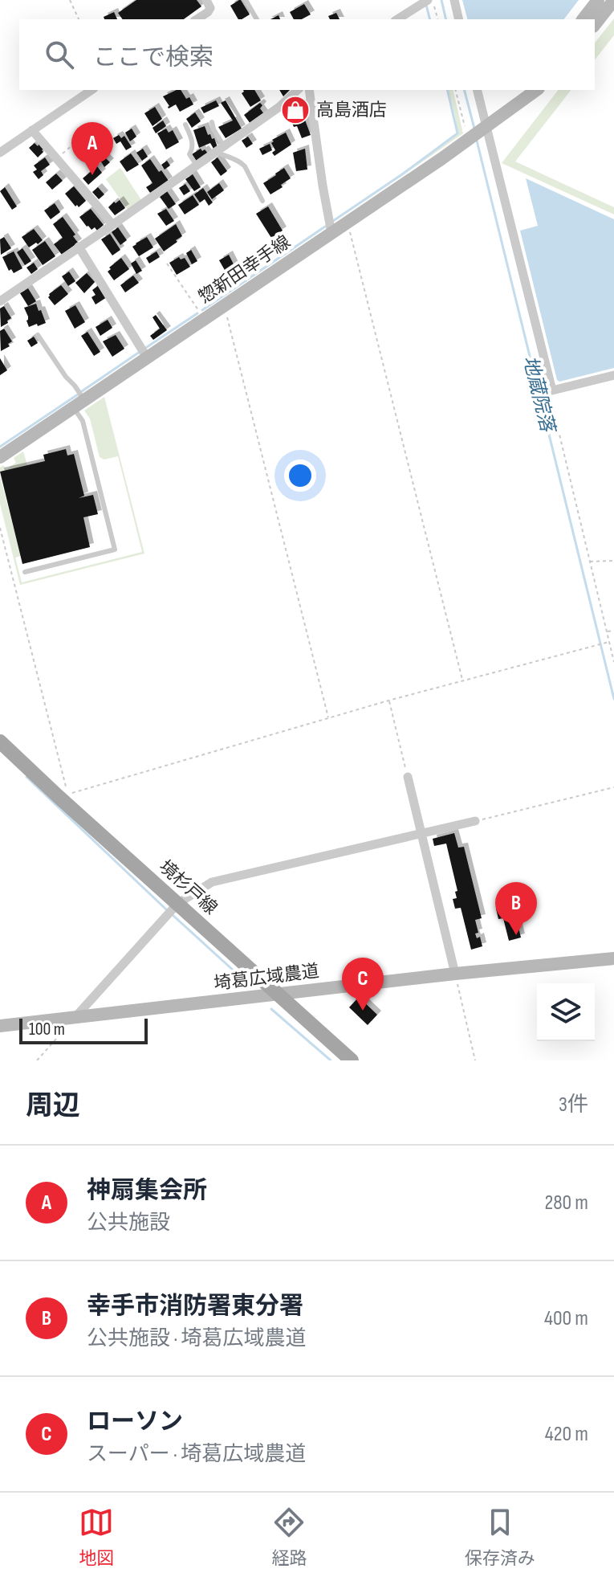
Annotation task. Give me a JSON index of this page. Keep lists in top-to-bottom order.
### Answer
{
  "streets": {
    "main road": ["惣新田幸手線", "境杉戸線", "埼葛広域農道"]
  },
  "crossings": [
    ["境杉戸線", "埼葛広域農道"]
  ],
  "water": ["地蔵院落"],
  "places": {
    "shop": ["高島酒店"]
  },
  "scale_bar": "100 m",
  "page": {
    "search": "ここで検索",
    "pins": ["A", "B", "C"],
    "scale": "100 m",
    "heading": ["周辺", "3件"],
    "list": [
      {
        "mark": "A",
        "name": "神扇集会所",
        "note": "公共施設",
        "value": "280 m"
      },
      {
        "mark": "B",
        "name": "幸手市消防署東分署",
        "note": "公共施設 · 埼葛広域農道",
        "value": "400 m"
      },
      {
        "mark": "C",
        "name": "ローソン",
        "note": "スーパー · 埼葛広域農道",
        "value": "420 m"
      }
    ],
    "nav": ["地図", "経路", "保存済み"]
  }
}
